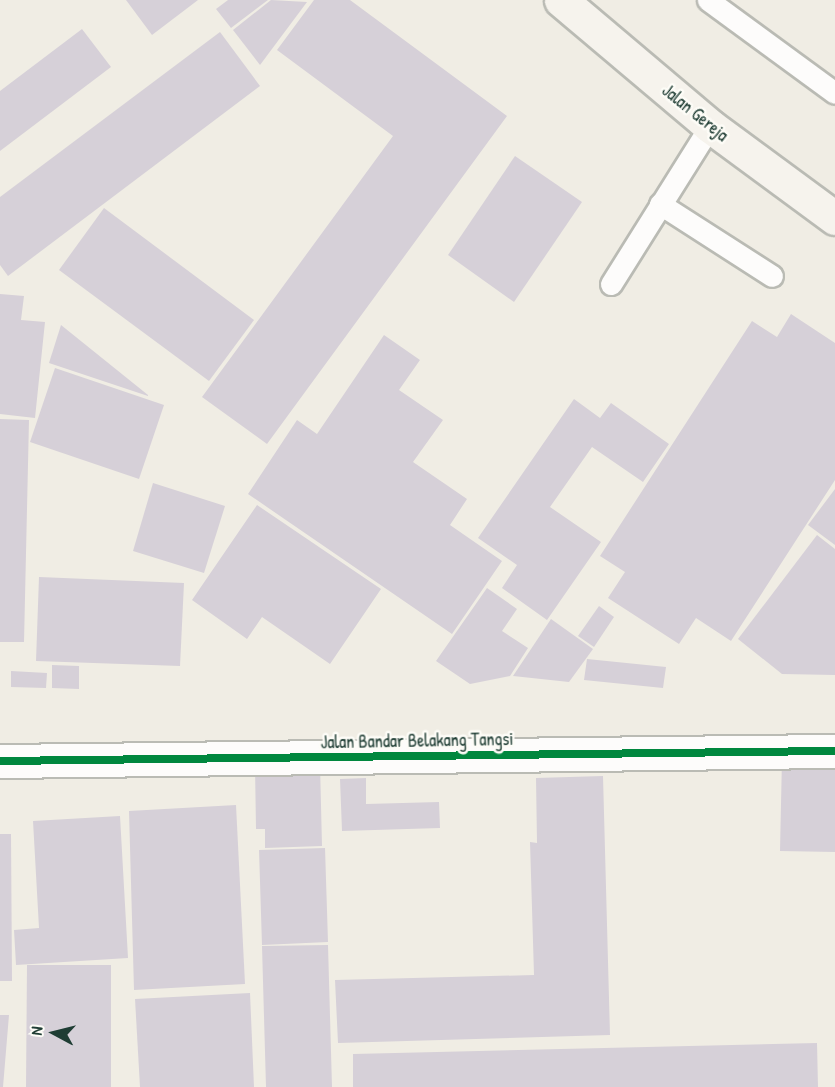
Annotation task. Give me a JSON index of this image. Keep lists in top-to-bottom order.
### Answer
{
  "streets": {
    "main road": ["Jalan Gereja"],
    "street": ["Jalan Bandar Belakang Tangsi"]
  },
  "north": "left"
}
